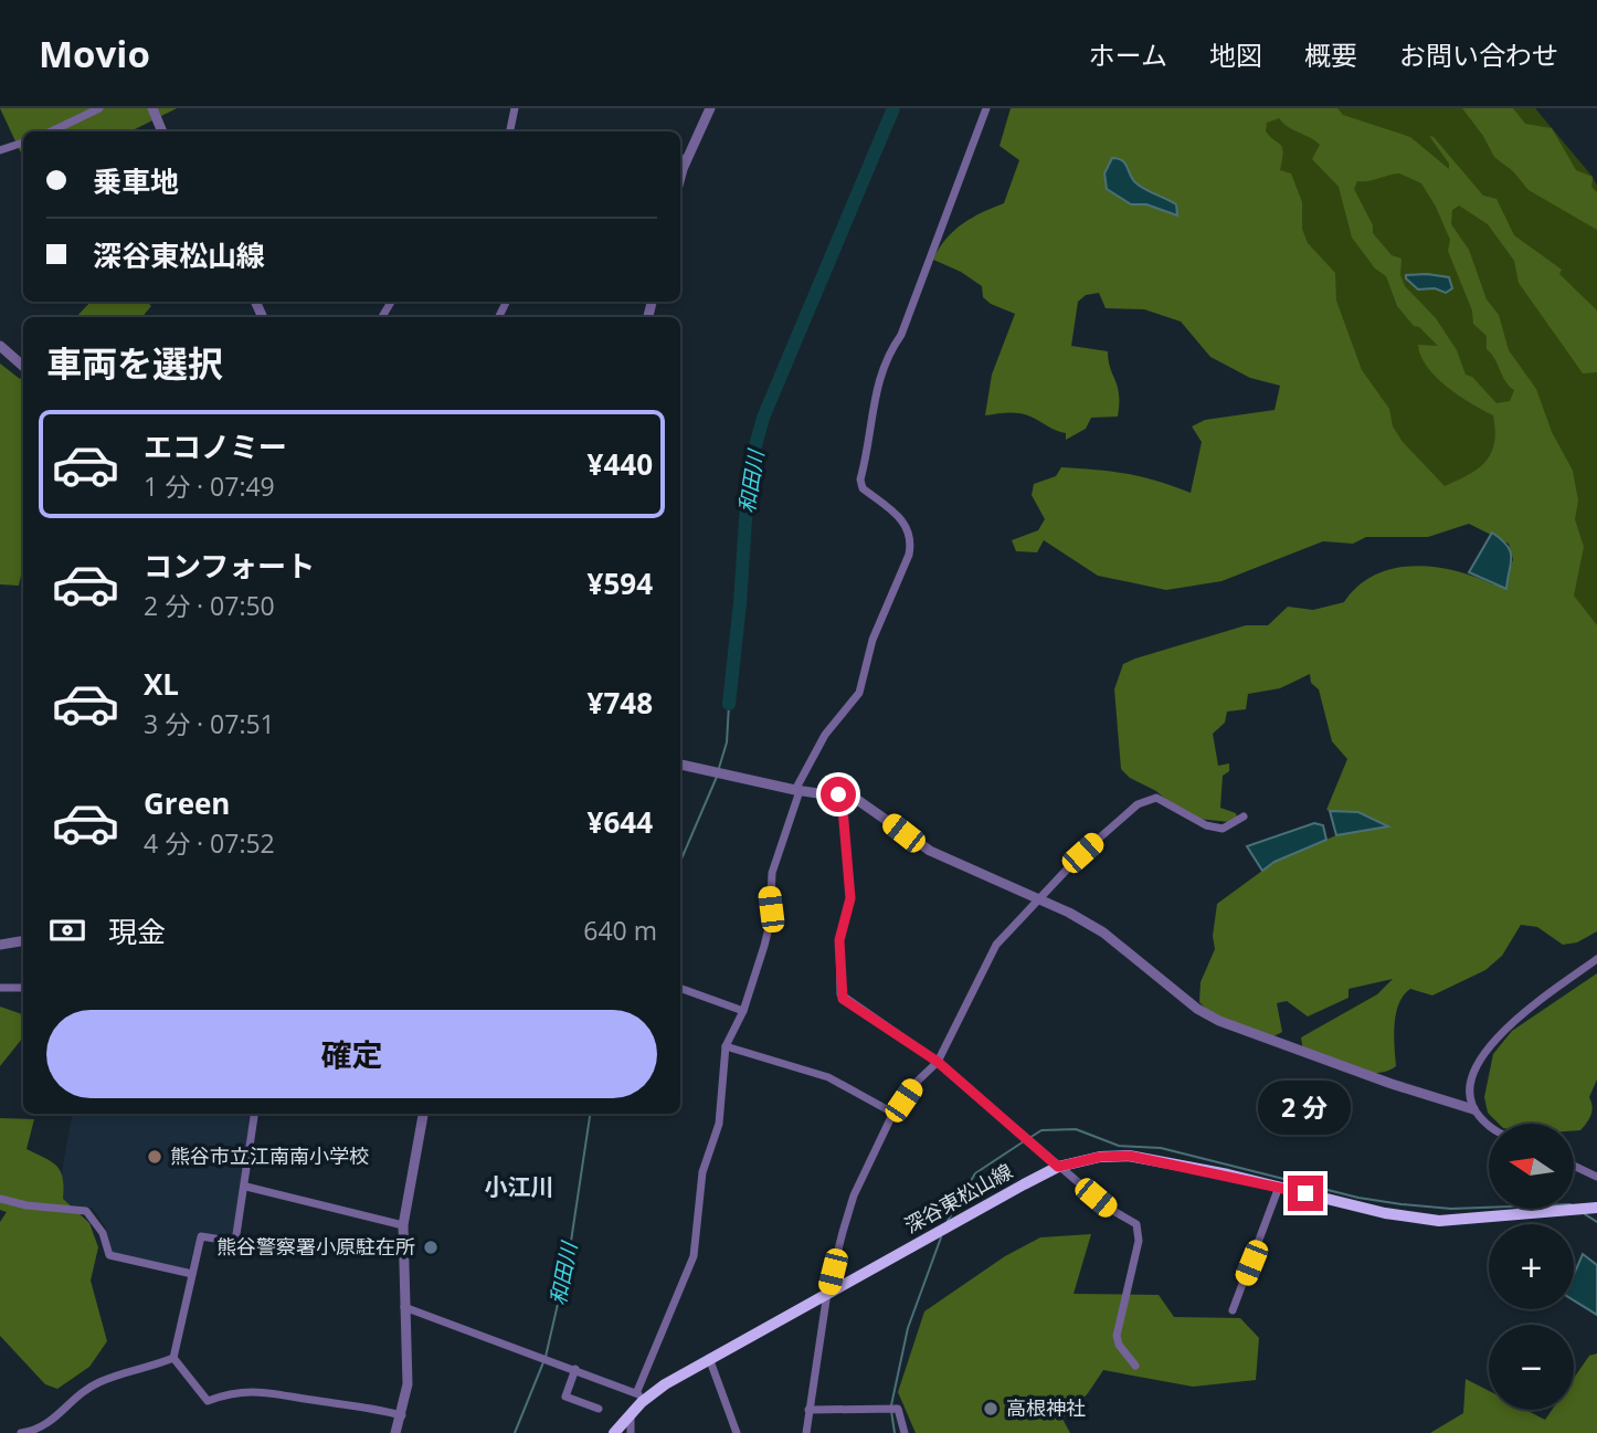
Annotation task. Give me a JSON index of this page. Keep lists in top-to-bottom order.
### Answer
{
  "streets": {
    "main road": ["深谷東松山線"]
  },
  "districts": ["小江川"],
  "water": ["和田川"],
  "places": ["熊谷市立江南南小学校", "熊谷警察署小原駐在所", "高根神社"],
  "north": "left",
  "page": {
    "header": "Movio",
    "nav": [
      "ホーム",
      "地図",
      "概要",
      "お問い合わせ"
    ],
    "banner": ["乗車地", "深谷東松山線"],
    "heading": "車両を選択",
    "list": [
      {
        "name": "エコノミー",
        "note": "1 分 · 07:49",
        "value": "¥440"
      },
      {
        "name": "コンフォート",
        "note": "2 分 · 07:50",
        "value": "¥594"
      },
      {
        "name": "XL",
        "note": "3 分 · 07:51",
        "value": "¥748"
      },
      {
        "name": "Green",
        "note": "4 分 · 07:52",
        "value": "¥644"
      }
    ],
    "pay": ["現金", "640 m"],
    "buttons": "確定",
    "bubble": "2 分",
    "map_buttons": ["+", "−"]
  }
}
